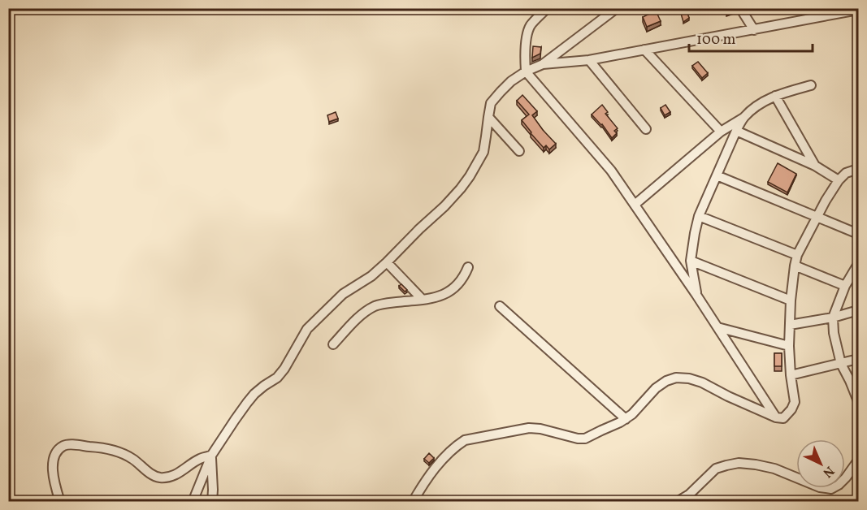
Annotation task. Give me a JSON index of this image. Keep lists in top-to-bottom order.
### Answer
{
  "scale_bar": "100 m",
  "north": "bottom right"
}
